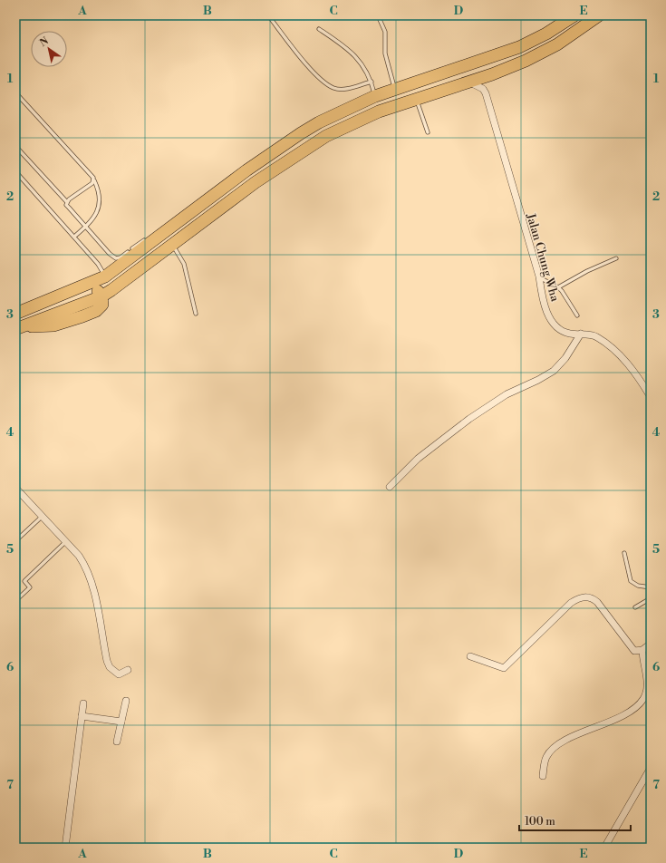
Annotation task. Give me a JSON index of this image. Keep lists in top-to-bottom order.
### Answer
{
  "streets": {
    "street": ["Jalan Chung Wha"]
  },
  "scale_bar": "100 m",
  "north": "top left",
  "grid": {
    "columns": [
      "A",
      "B",
      "C",
      "D",
      "E"
    ],
    "rows": [
      "1",
      "2",
      "3",
      "4",
      "5",
      "6",
      "7"
    ]
  }
}
